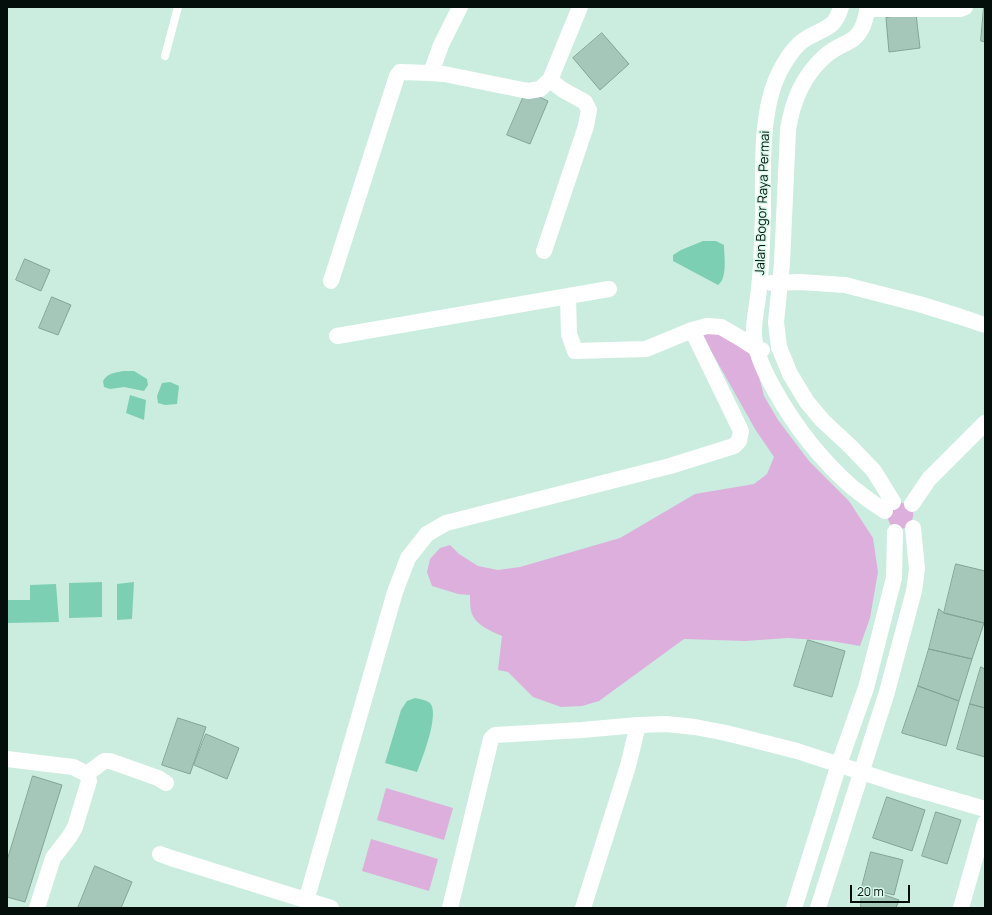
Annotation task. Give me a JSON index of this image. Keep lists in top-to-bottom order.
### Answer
{
  "streets": {
    "street": ["Jalan Bogor Raya Permai"]
  },
  "scale_bar": "20 m"
}
